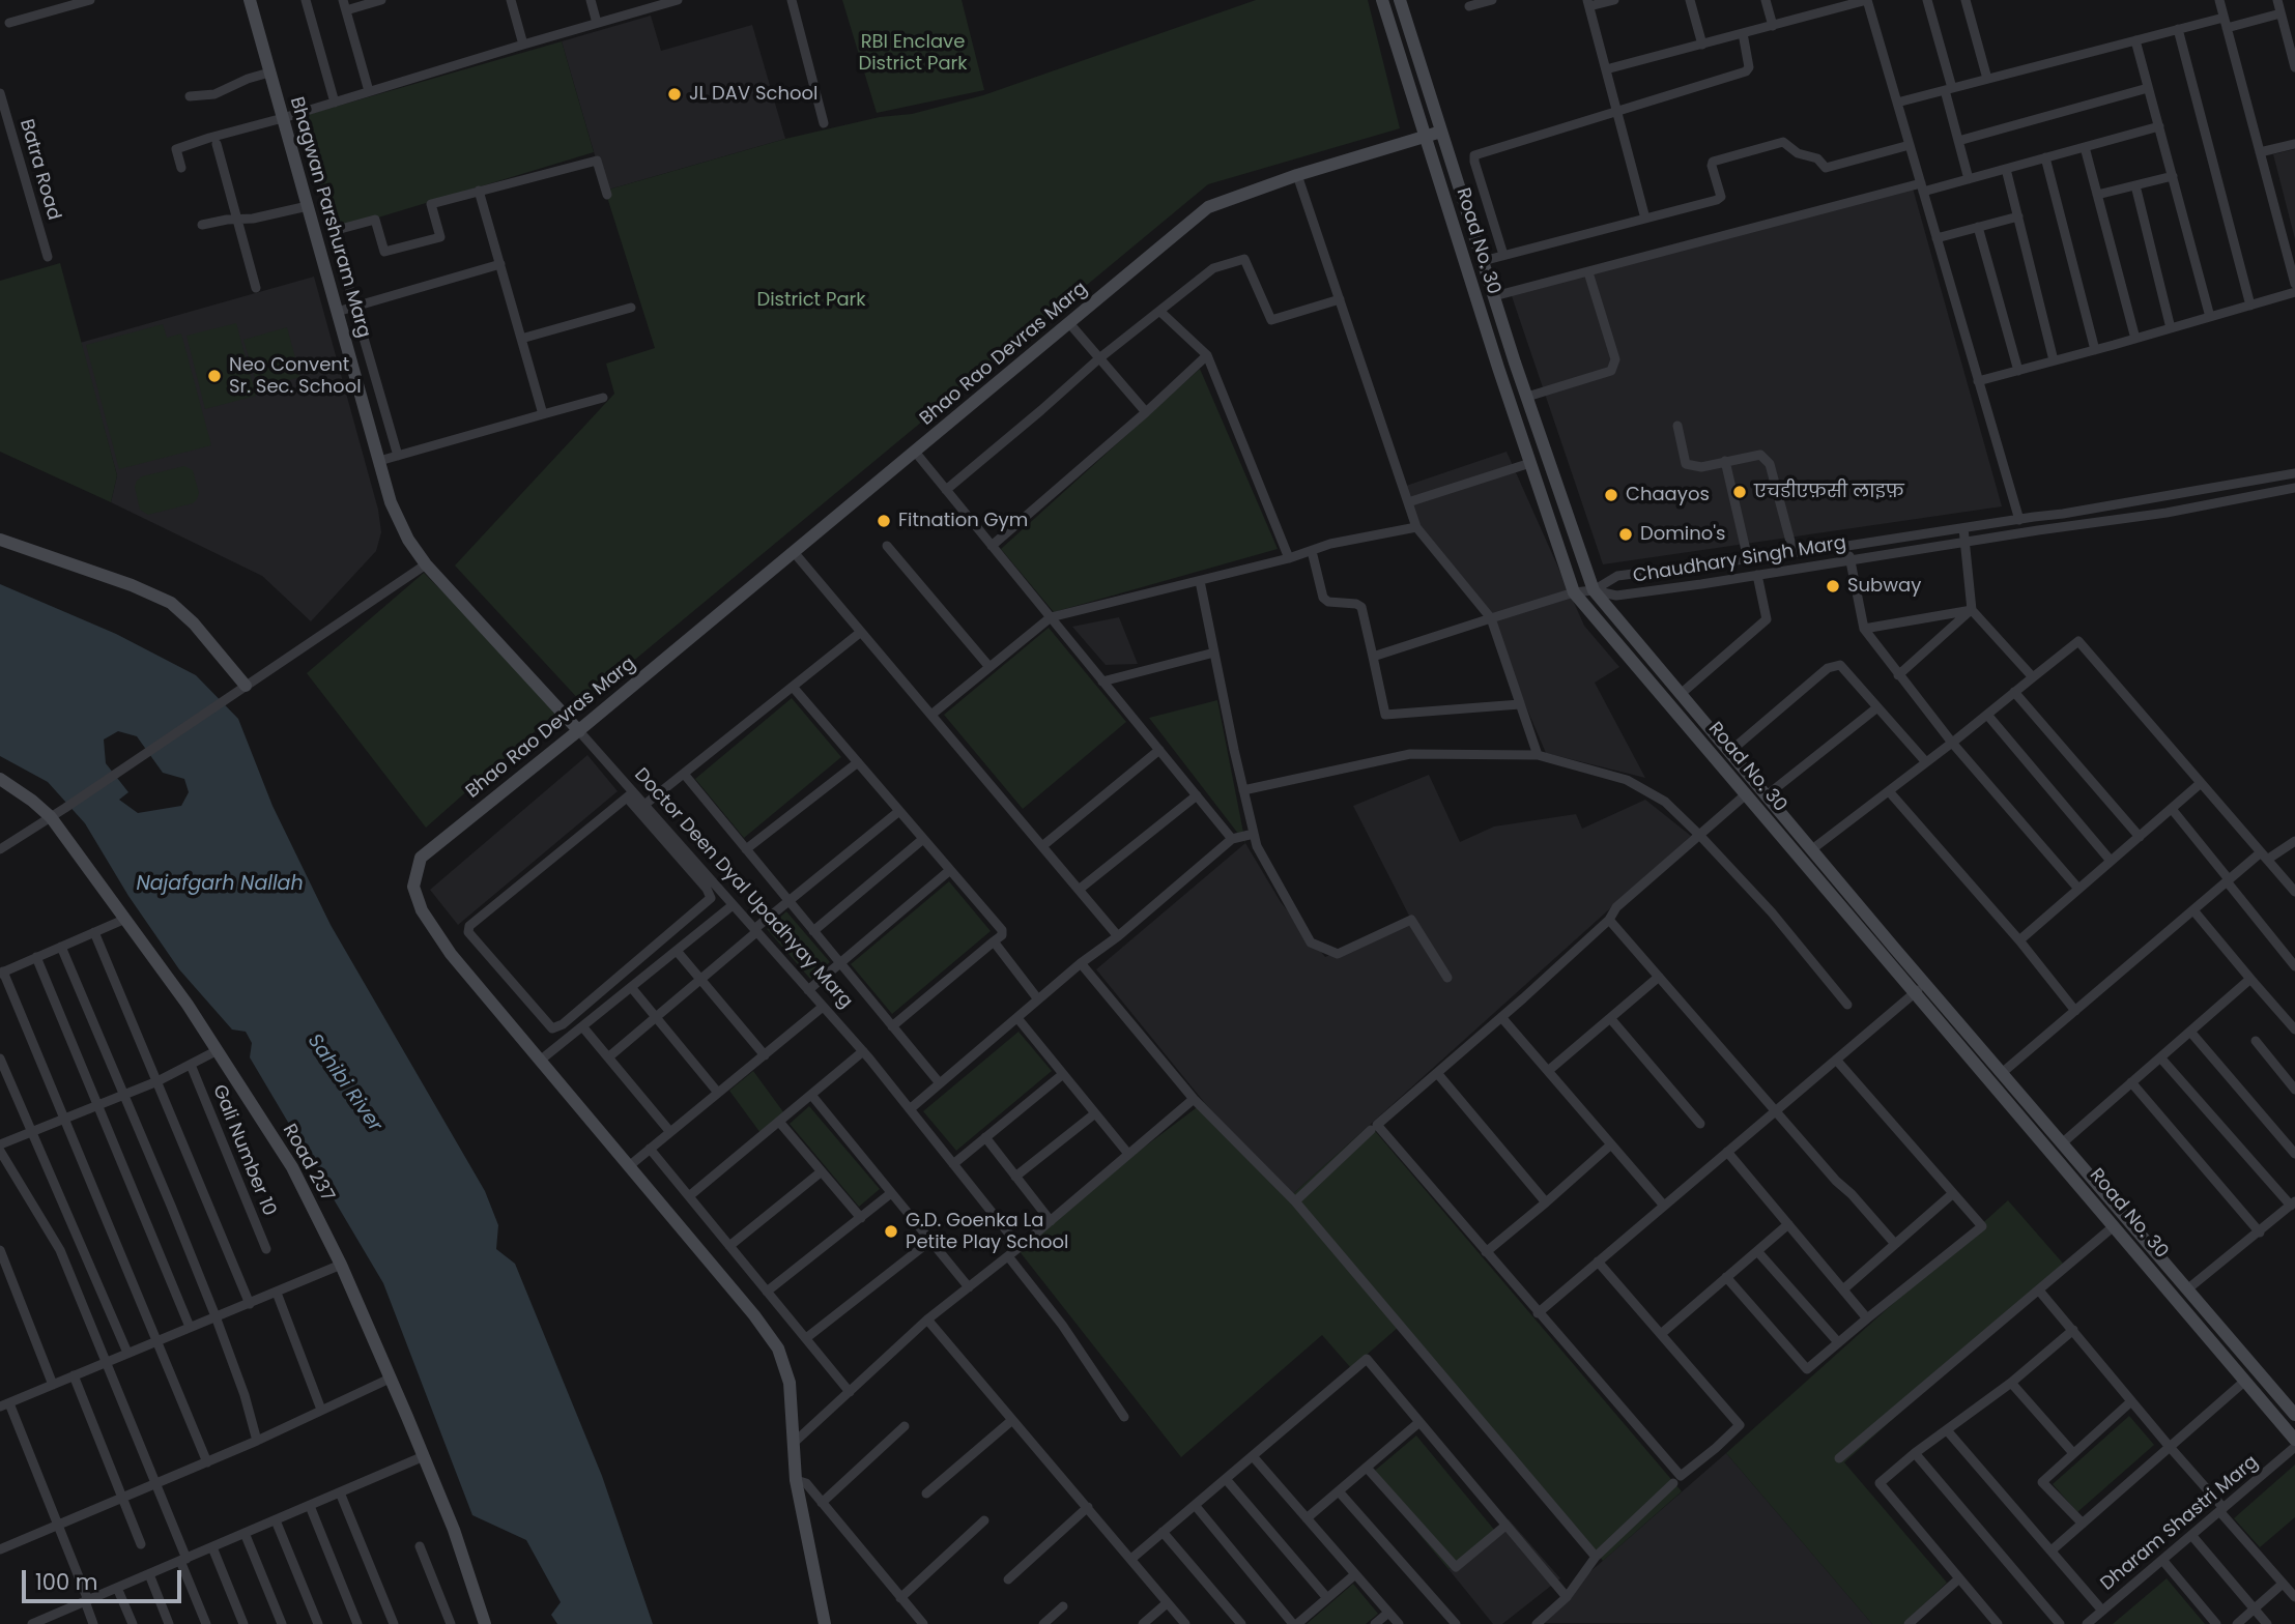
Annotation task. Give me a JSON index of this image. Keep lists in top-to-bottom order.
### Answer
{
  "streets": {
    "street": [
      "Batra Road",
      "Bhagwan Parshuram Marg",
      "Road No. 30",
      "Bhao Rao Devras Marg",
      "Chaudhary Singh Marg",
      "Doctor Deen Dyal Upadhyay Marg",
      "Gali Number 10",
      "Road 237",
      "Dharam Shastri Marg"
    ]
  },
  "crossings": [
    ["Bhagwan Parshuram Marg", "Doctor Deen Dyal Upadhyay Marg"],
    ["Road No. 30", "Bhao Rao Devras Marg"],
    ["Road No. 30", "Chaudhary Singh Marg"],
    ["Bhao Rao Devras Marg", "Doctor Deen Dyal Upadhyay Marg"]
  ],
  "water": ["Najafgarh Nallah", "Sahibi River"],
  "parks": ["RBI Enclave District Park", "District Park"],
  "places": [
    "JL DAV School",
    "Neo Convent Sr. Sec. School",
    "एचडीएफ़सी लाइफ़",
    "Chaayos",
    "Fitnation Gym",
    "Domino's",
    "Subway",
    "G.D. Goenka La Petite Play School"
  ],
  "scale_bar": "100 m"
}
